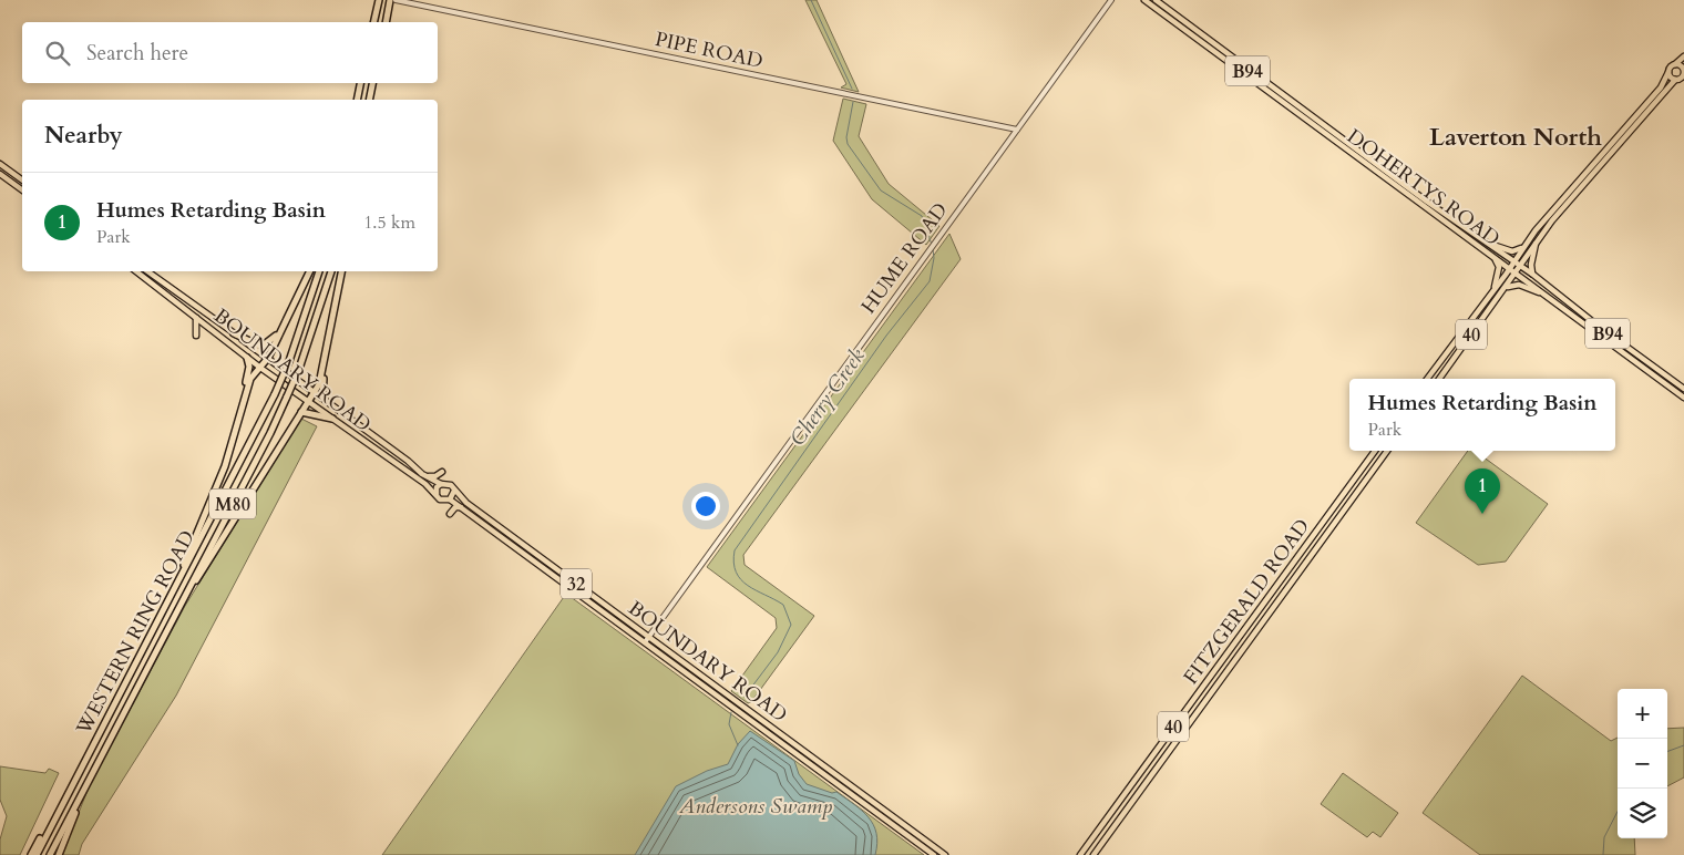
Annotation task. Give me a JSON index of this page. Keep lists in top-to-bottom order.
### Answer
{
  "streets": {
    "highway": ["M80", "WESTERN RING ROAD"],
    "main road": [
      "B94",
      "DOHERTYS ROAD",
      "40",
      "BOUNDARY ROAD",
      "32",
      "FITZGERALD ROAD"
    ],
    "street": ["PIPE ROAD", "HUME ROAD"]
  },
  "crossings": [
    ["PIPE ROAD", "HUME ROAD"],
    ["DOHERTYS ROAD", "40"],
    ["HUME ROAD", "BOUNDARY ROAD"],
    ["BOUNDARY ROAD", "32"]
  ],
  "districts": ["Laverton North"],
  "water": ["Cherry Creek", "Andersons Swamp"],
  "page": {
    "search": "Search here",
    "heading": "Nearby",
    "list": [
      {
        "mark": "1",
        "name": "Humes Retarding Basin",
        "note": "Park",
        "value": "1.5 km"
      }
    ],
    "popup": ["Humes Retarding Basin", "Park"],
    "pins": "1",
    "map_buttons": ["+", "−"]
  }
}
